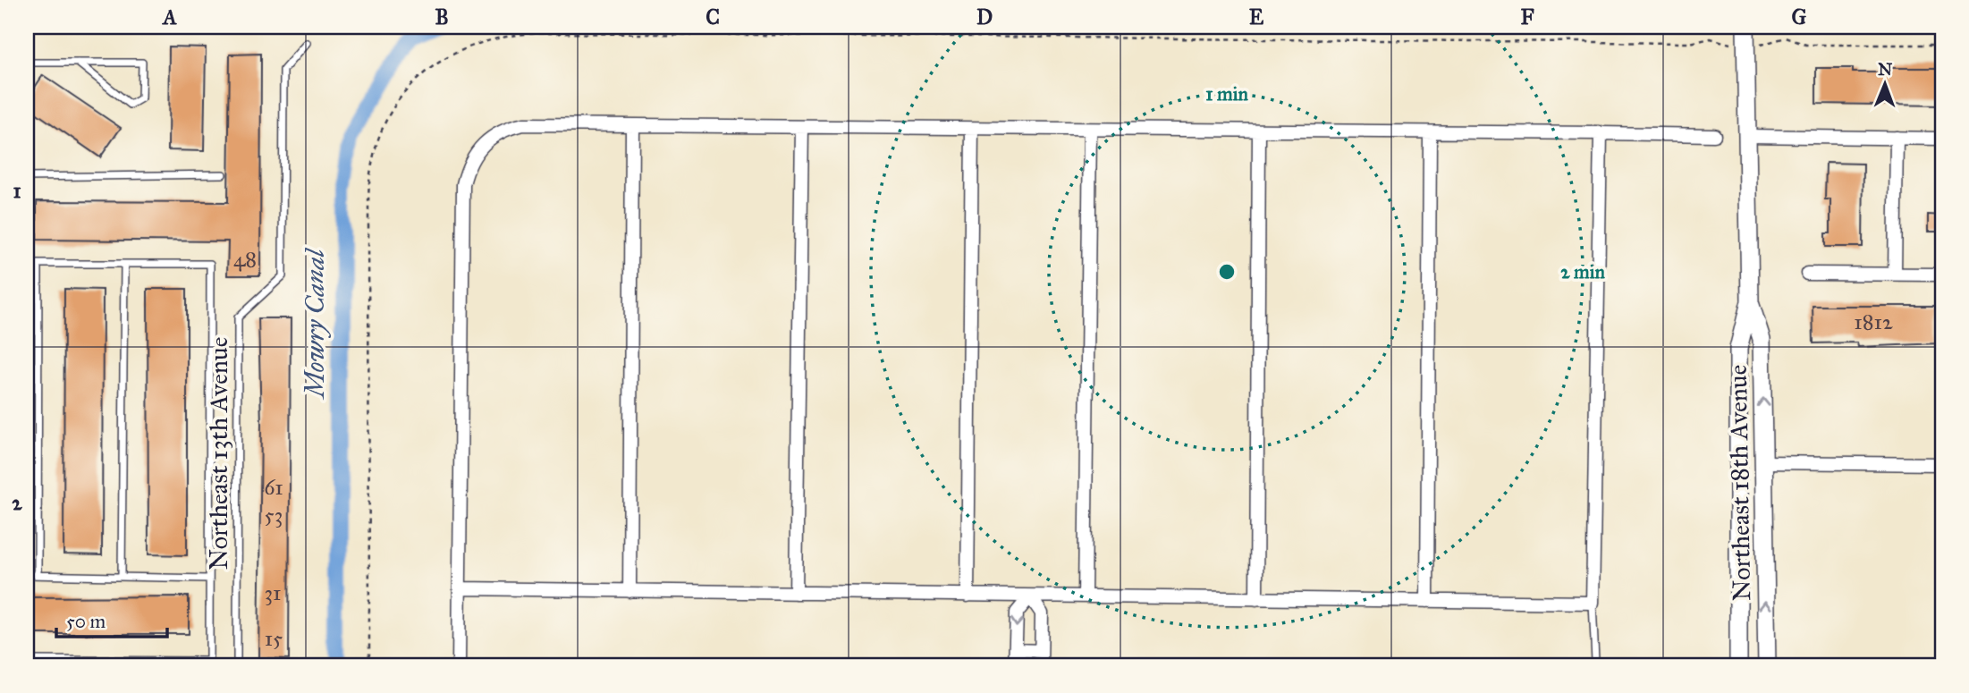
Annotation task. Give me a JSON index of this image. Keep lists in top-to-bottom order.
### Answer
{
  "streets": {
    "street": ["Northeast 18th Avenue"],
    "lane": ["Northeast 13th Avenue"]
  },
  "water": ["Mowry Canal"],
  "house_numbers": [
    "48",
    "1812",
    "61",
    "53",
    "31",
    "15"
  ],
  "scale_bar": "50 m",
  "north": "top",
  "grid": {
    "columns": [
      "A",
      "B",
      "C",
      "D",
      "E",
      "F",
      "G"
    ],
    "rows": ["1", "2"]
  },
  "rings": ["1 min", "2 min"]
}
